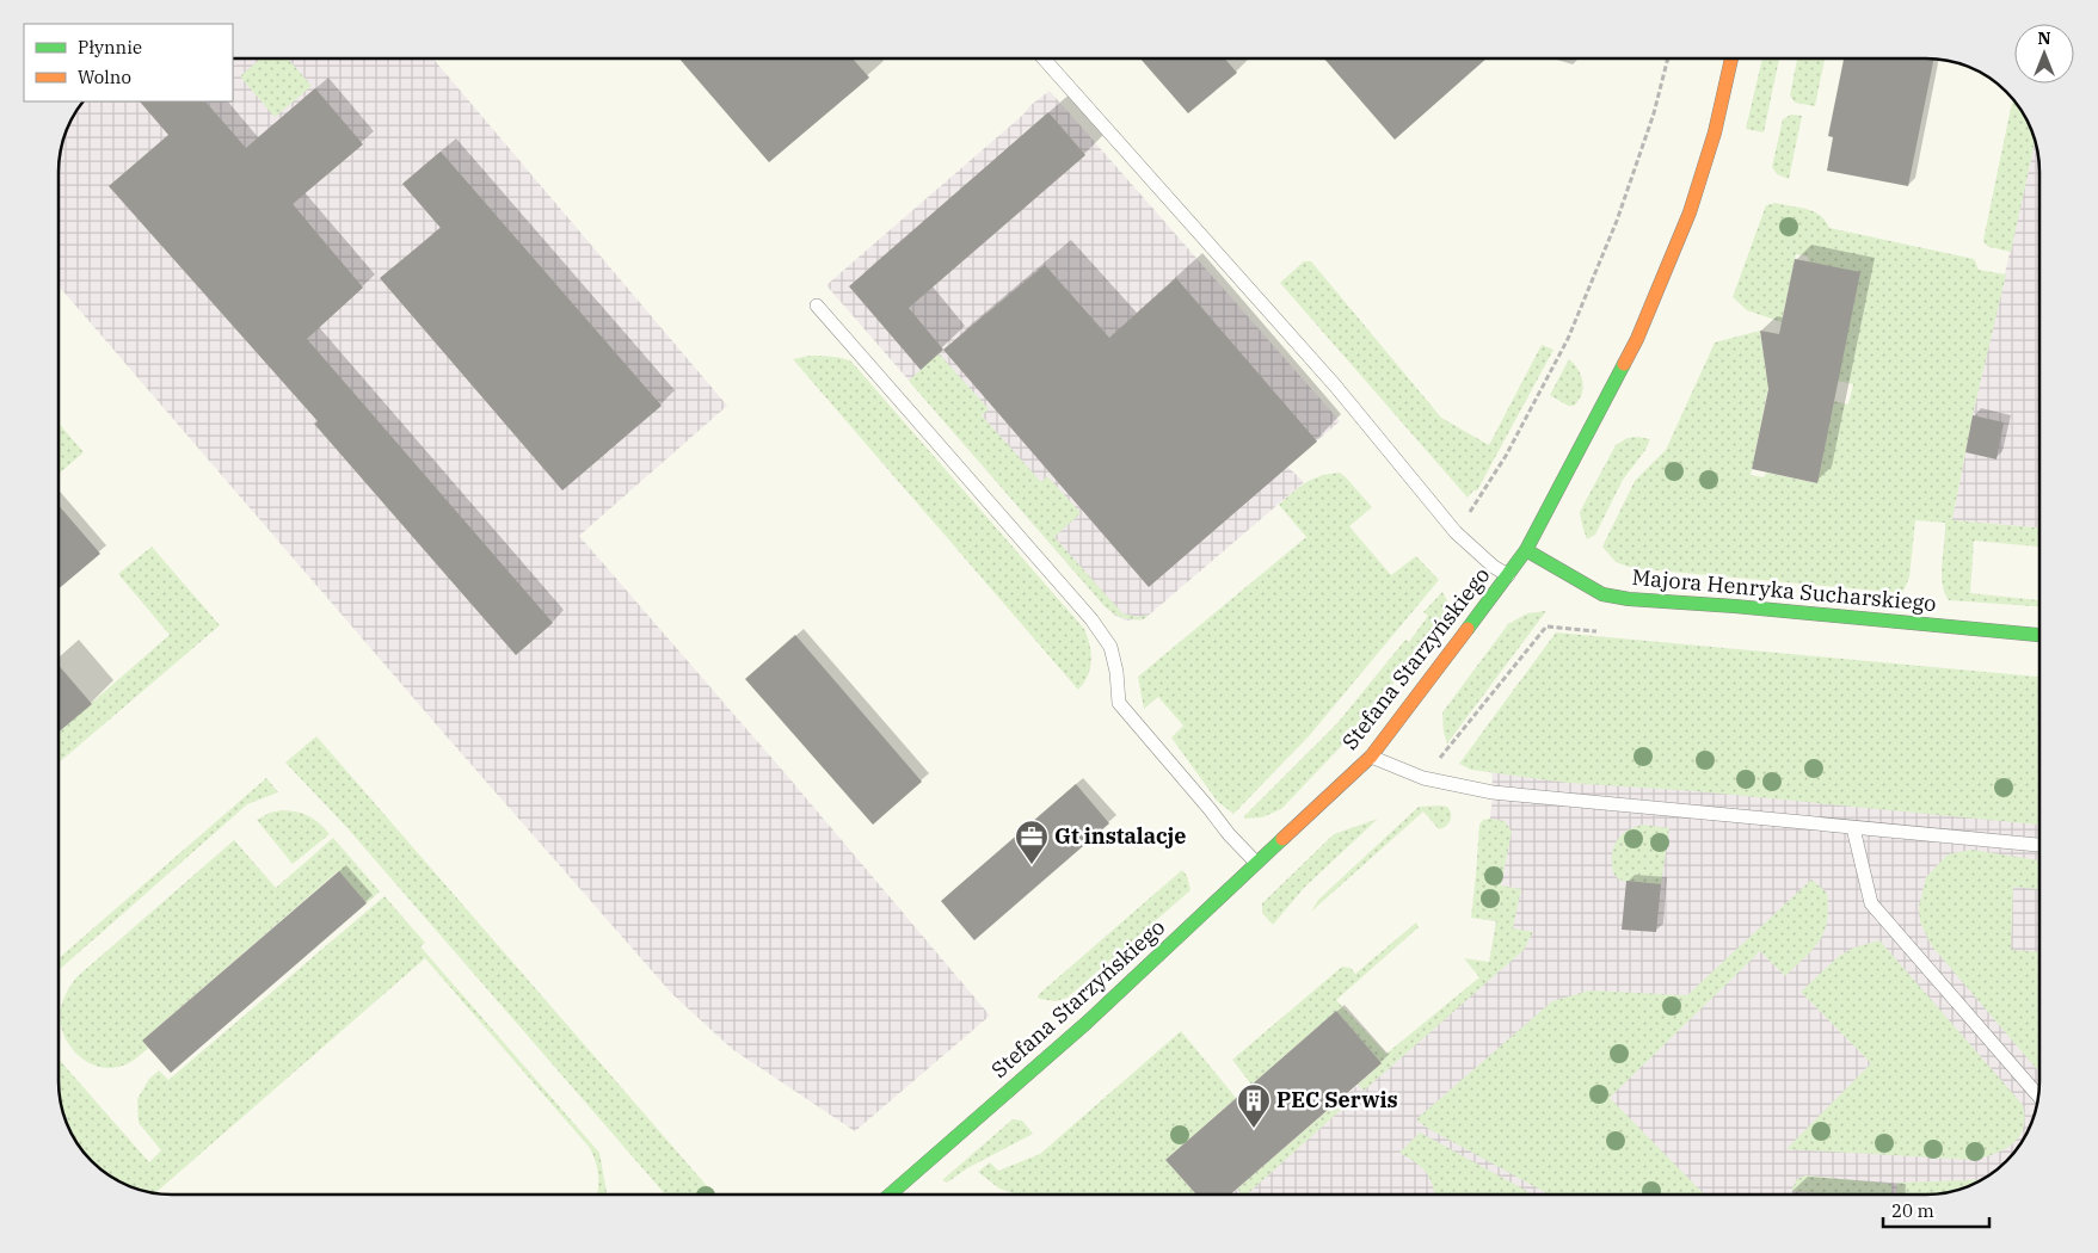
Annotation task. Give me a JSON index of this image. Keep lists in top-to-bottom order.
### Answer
{
  "streets": {
    "street": ["Majora Henryka Sucharskiego", "Stefana Starzyńskiego"]
  },
  "crossings": [
    ["Majora Henryka Sucharskiego", "Stefana Starzyńskiego"]
  ],
  "places": {
    "office": ["Gt instalacje"],
    "building": ["PEC Serwis"]
  },
  "legend": ["Płynnie", "Wolno"],
  "scale_bar": "20 m",
  "north": "top"
}
